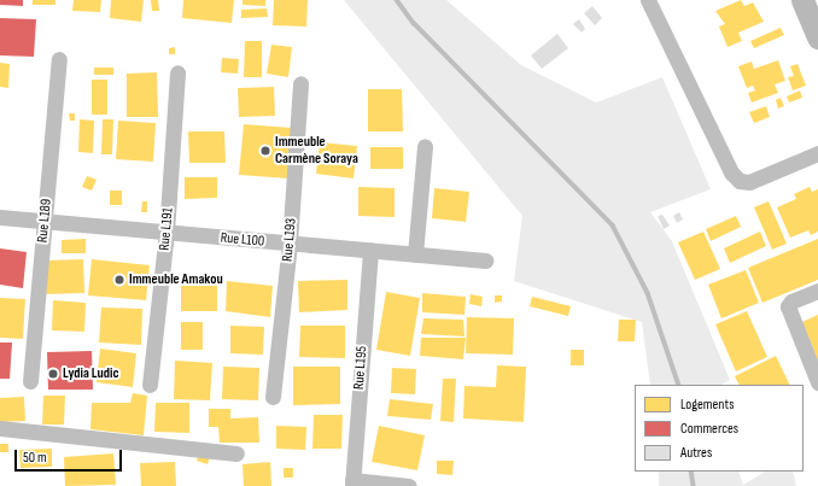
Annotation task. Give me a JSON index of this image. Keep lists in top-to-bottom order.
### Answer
{
  "streets": {
    "street": [
      "Rue L189",
      "Rue L191",
      "Rue L100",
      "Rue L193",
      "Rue L195"
    ]
  },
  "crossings": [
    ["Rue L189", "Rue L100"],
    ["Rue L191", "Rue L100"],
    ["Rue L100", "Rue L193"],
    ["Rue L100", "Rue L195"]
  ],
  "places": ["Immeuble Carmène Soraya", "Immeuble Amakou", "Lydia Ludic"],
  "legend": ["Logements", "Commerces", "Autres"],
  "scale_bar": "50 m"
}
